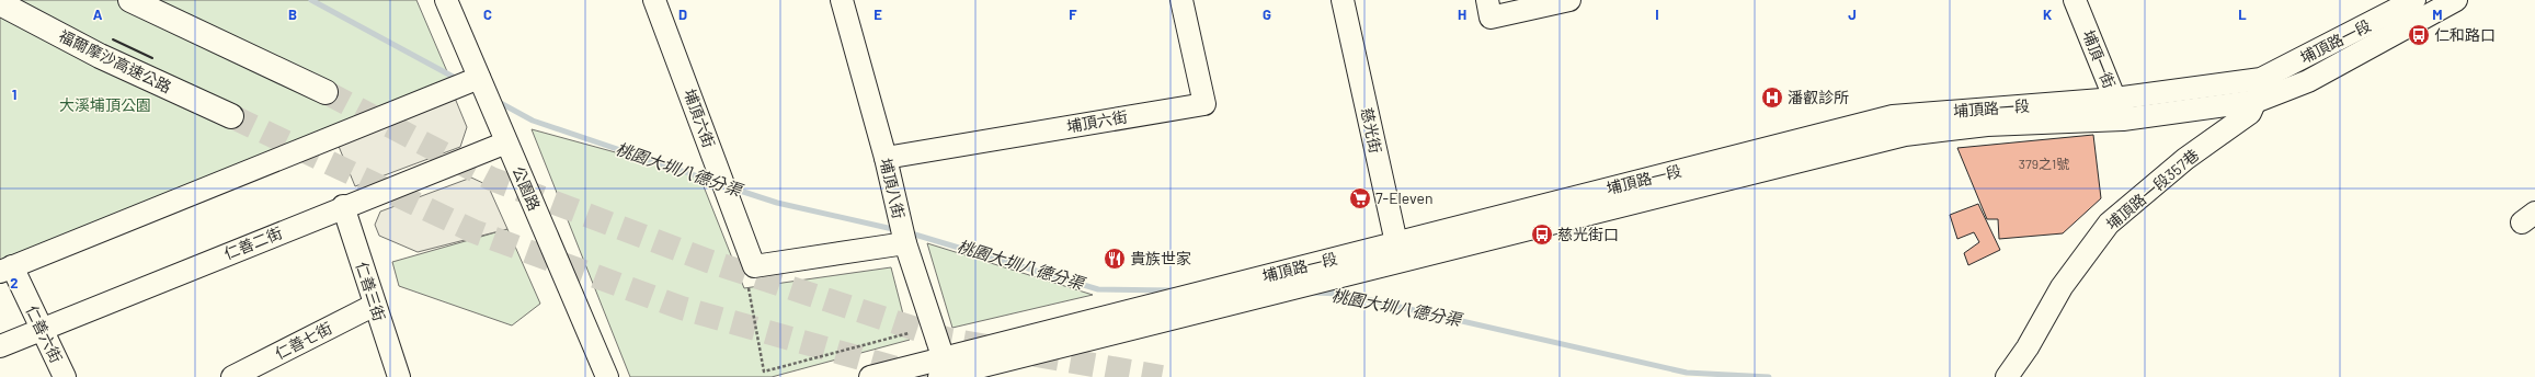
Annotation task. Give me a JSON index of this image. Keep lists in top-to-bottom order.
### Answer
{
  "streets": {
    "highway": ["福爾摩沙高速公路"],
    "street": [
      "埔頂路一段",
      "埔頂一街",
      "埔頂六街",
      "慈光街",
      "公園路",
      "埔頂八街",
      "埔頂路一段357巷",
      "仁善二街",
      "仁善三街",
      "仁善六街",
      "仁善七街"
    ]
  },
  "crossings": [
    ["埔頂路一段", "埔頂一街"],
    ["埔頂路一段", "慈光街"],
    ["埔頂路一段", "埔頂八街"],
    ["埔頂路一段", "埔頂路一段357巷"],
    ["埔頂六街", "埔頂八街"],
    ["公園路", "仁善二街"],
    ["仁善二街", "仁善三街"],
    ["仁善二街", "仁善六街"],
    ["仁善三街", "仁善七街"]
  ],
  "water": ["桃園大圳八德分渠"],
  "parks": ["大溪埔頂公園"],
  "places": {
    "bus stop": ["仁和路口", "慈光街口"],
    "hospital": ["潘叡診所"],
    "supermarket": ["7-Eleven"],
    "restaurant": ["貴族世家"]
  },
  "house_numbers": ["379之1號"],
  "grid": {
    "columns": [
      "A",
      "B",
      "C",
      "D",
      "E",
      "F",
      "G",
      "H",
      "I",
      "J",
      "K",
      "L",
      "M"
    ],
    "rows": ["1", "2"]
  }
}
